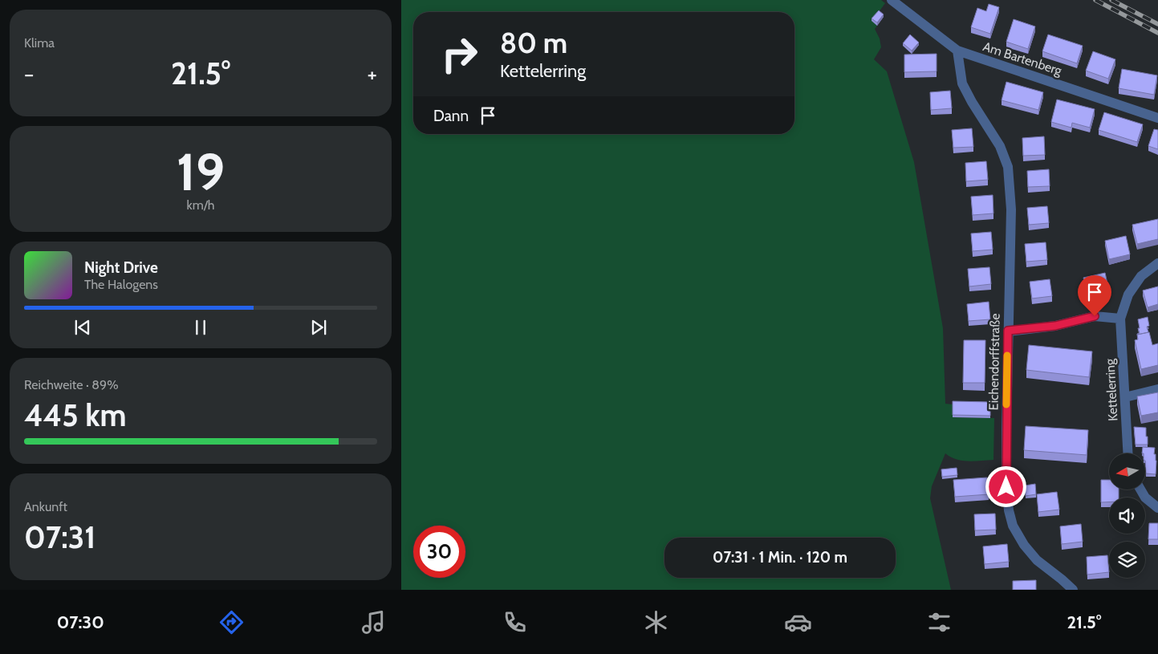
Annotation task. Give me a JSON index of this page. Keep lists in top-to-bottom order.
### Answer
{
  "streets": {
    "street": ["Am Bartenberg", "Eichendorffstraße", "Kettelerring"]
  },
  "crossings": [
    ["Am Bartenberg", "Eichendorffstraße"]
  ],
  "north": "left",
  "page": {
    "tile": [
      "Klima",
      ["19", "km/h"],
      ["Reichweite · 89%", "445 km"],
      ["Ankunft", "07:31"]
    ],
    "turn": ["80 m", "Kettelerring"],
    "heat": ["−", "21.5°", "+"],
    "then": "Dann",
    "song": ["Night Drive", "The Halogens"],
    "limit": "30",
    "trip": "07:31 · 1 Min. · 120 m",
    "tabs": ["07:30", "21.5°"]
  }
}
